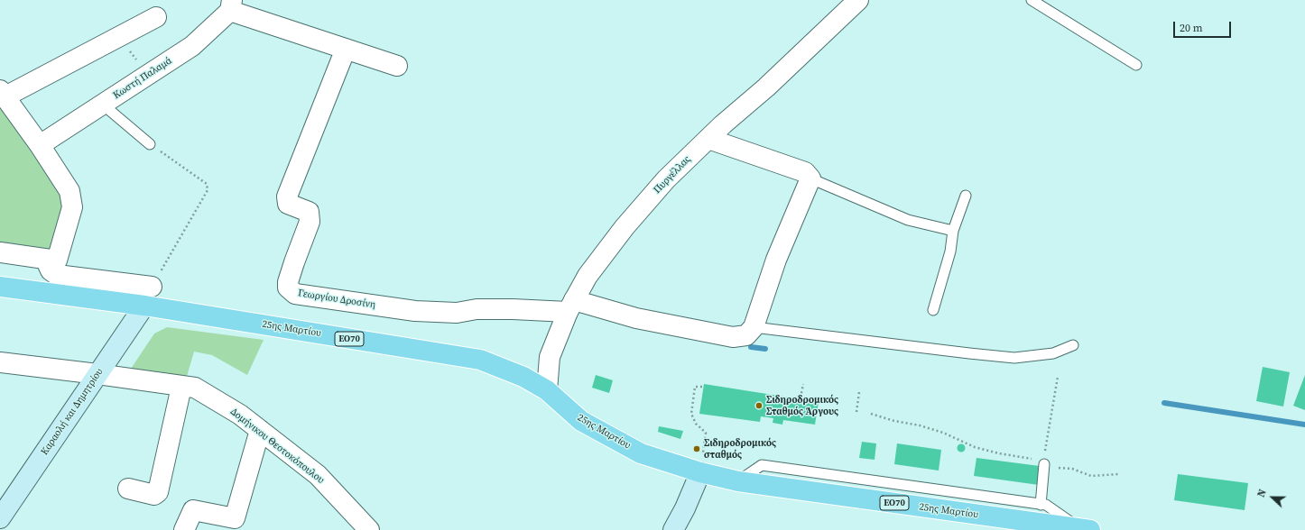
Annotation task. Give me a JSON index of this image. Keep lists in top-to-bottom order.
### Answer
{
  "streets": {
    "main road": ["25ης Μαρτίου", "ΕΟ70", "Καραολή και Δημητρίου"],
    "street": [
      "Κωστή Παλαμά",
      "Πυργέλλας",
      "Γεωργίου Δροσίνη",
      "Δομήνικου Θεοτοκόπουλου"
    ]
  },
  "crossings": [
    ["Πυργέλλας", "Γεωργίου Δροσίνη"],
    ["Πυργέλλας", "25ης Μαρτίου"],
    ["25ης Μαρτίου", "Καραολή και Δημητρίου"],
    ["Καραολή και Δημητρίου", "Δομήνικου Θεοτοκόπουλου"]
  ],
  "places": ["Σιδηροδρομικός Σταθμός Άργους", "Σιδηροδρομικός σταθμός"],
  "scale_bar": "20 m",
  "north": "left"
}
